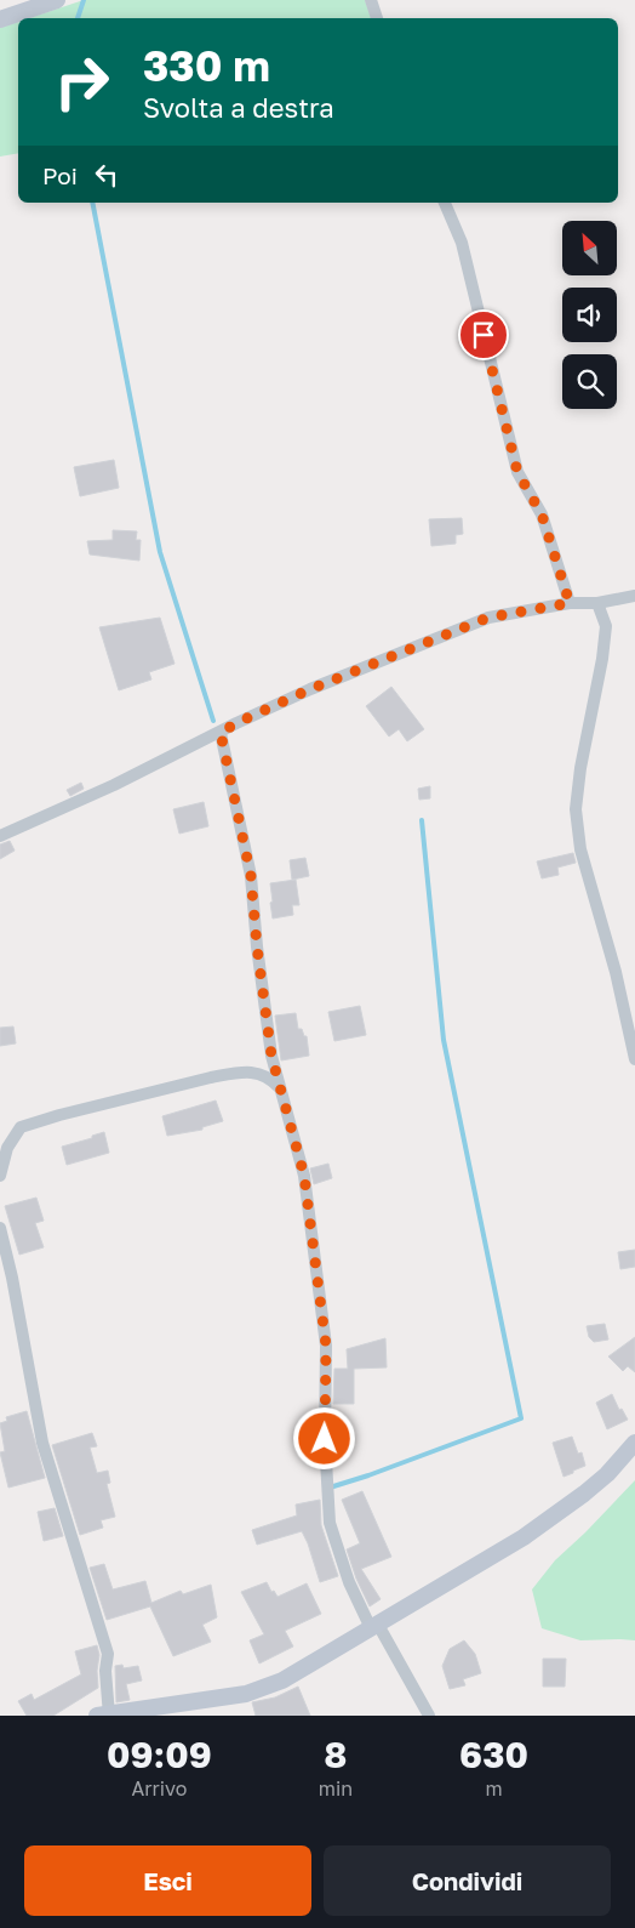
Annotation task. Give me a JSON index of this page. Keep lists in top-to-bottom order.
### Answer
{
  "north": "top left",
  "page": {
    "turn": ["330 m", "Svolta a destra"],
    "then": "Poi",
    "eta": [
      "09:09",
      "Arrivo",
      "8",
      "min",
      "630",
      "m"
    ],
    "buttons": ["Esci", "Condividi"]
  }
}
